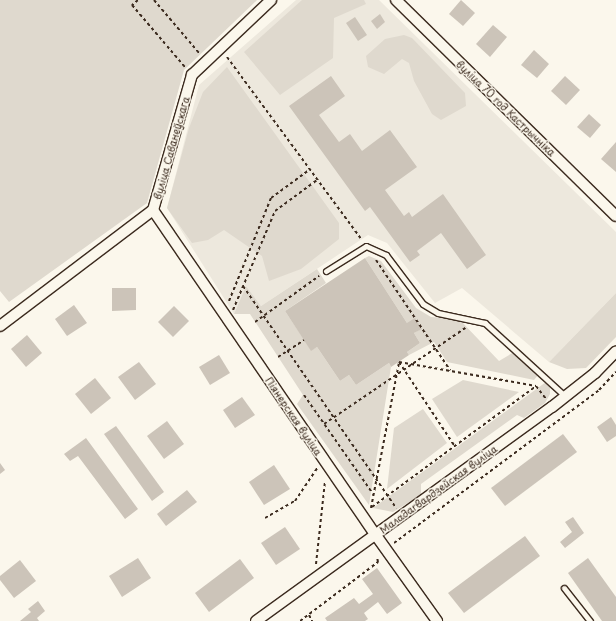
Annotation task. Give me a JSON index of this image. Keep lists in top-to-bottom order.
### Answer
{
  "streets": {
    "street": [
      "вуліца 70 год Кастрычніка",
      "вуліца Саванеўскага",
      "Піянерская вуліца",
      "Маладагвардзейская вуліца"
    ]
  },
  "crossings": [
    ["вуліца Саванеўскага", "Піянерская вуліца"],
    ["Піянерская вуліца", "Маладагвардзейская вуліца"]
  ]
}
